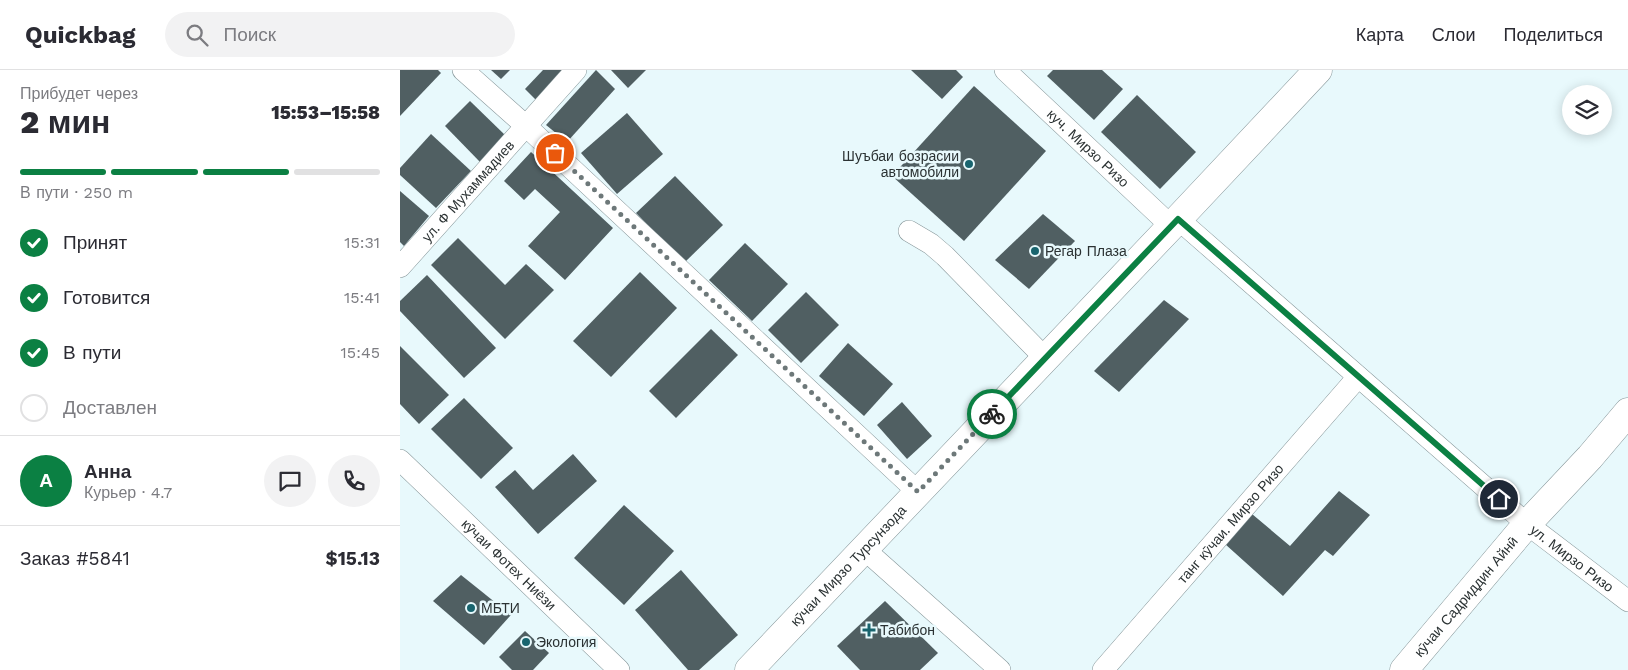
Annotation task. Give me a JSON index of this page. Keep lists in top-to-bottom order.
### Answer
{
  "streets": {
    "main road": ["кӯчаи Мирзо Турсунзода", "кӯчаи Садриддин Айнӣ"],
    "street": [
      "куч. Мирзо Ризо",
      "ул. Ф Мухаммадиев",
      "танг кӯчаи. Мирзо Ризо",
      "ул. Мирзо Ризо",
      "кӯчаи Фотех Ниёзи"
    ]
  },
  "crossings": [
    ["куч. Мирзо Ризо", "ул. Мирзо Ризо"],
    ["куч. Мирзо Ризо", "кӯчаи Мирзо Турсунзода"],
    ["танг кӯчаи. Мирзо Ризо", "ул. Мирзо Ризо"],
    ["ул. Мирзо Ризо", "кӯчаи Мирзо Турсунзода"],
    ["ул. Мирзо Ризо", "кӯчаи Садриддин Айнӣ"]
  ],
  "places": {
    "other": [
      "Шуъбаи бозрасии автомобили",
      "Регар Плаза",
      "МБТИ",
      "Экология"
    ],
    "health": ["Табибон"]
  },
  "page": {
    "header": "Quickbag",
    "search": "Поиск",
    "nav": ["Карта", "Слои", "Поделиться"],
    "heading": ["2 мин", "Прибудет через", "15:53–15:58"],
    "panel": [
      "Анна",
      "Курьер · 4.7",
      "Заказ #5841",
      "$15.13"
    ],
    "bar": "В пути · 250 m",
    "list": [
      ["Принят", "15:31"],
      ["Готовится", "15:41"],
      ["В пути", "15:45"],
      "Доставлен"
    ],
    "round": "А"
  }
}
